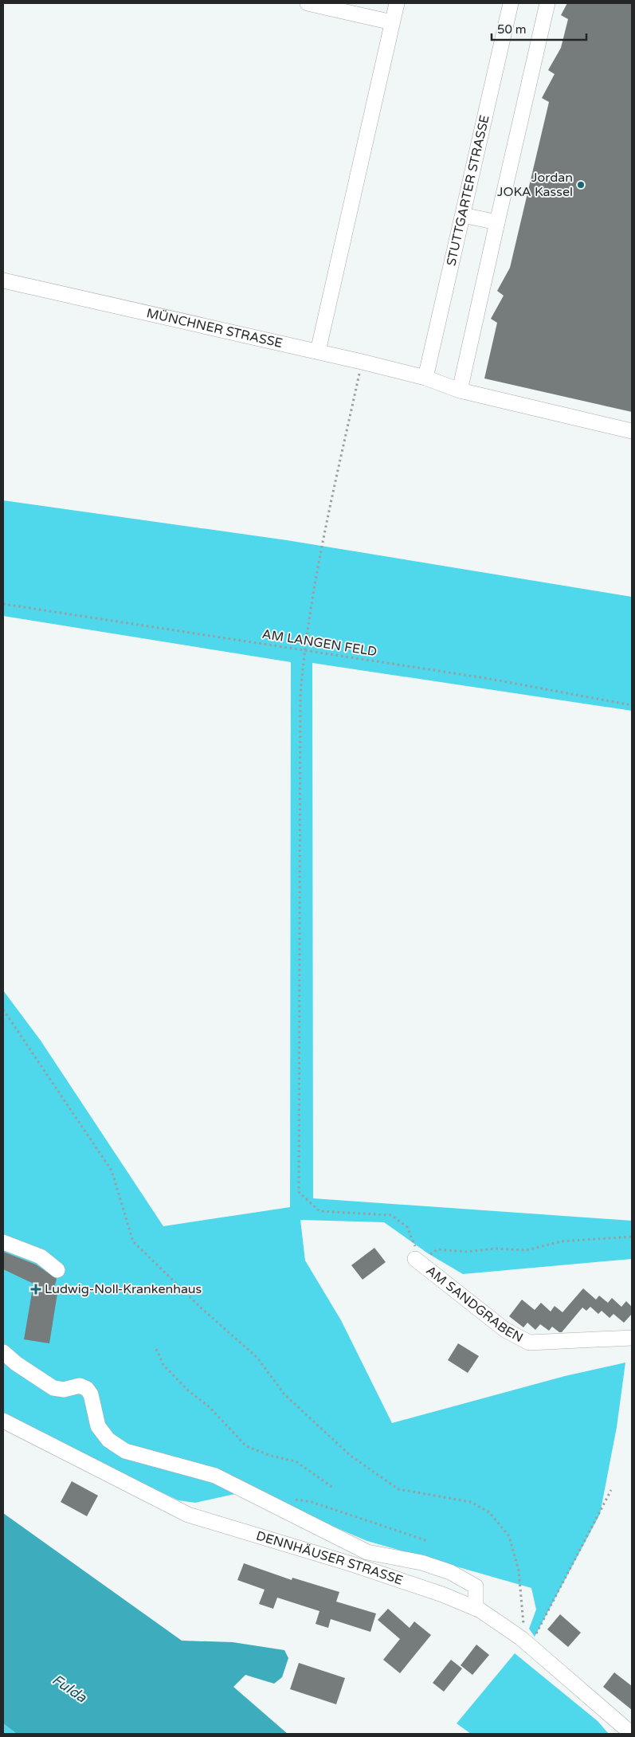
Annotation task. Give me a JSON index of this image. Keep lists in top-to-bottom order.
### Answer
{
  "streets": {
    "street": [
      "STUTTGARTER STRASSE",
      "MÜNCHNER STRASSE",
      "AM SANDGRABEN",
      "DENNHÄUSER STRASSE"
    ],
    "path": ["AM LANGEN FELD"]
  },
  "crossings": [
    ["STUTTGARTER STRASSE", "MÜNCHNER STRASSE"]
  ],
  "water": ["Fulda"],
  "places": {
    "other": ["Jordan JOKA Kassel"],
    "health": ["Ludwig-Noll-Krankenhaus"]
  },
  "scale_bar": "50 m"
}
